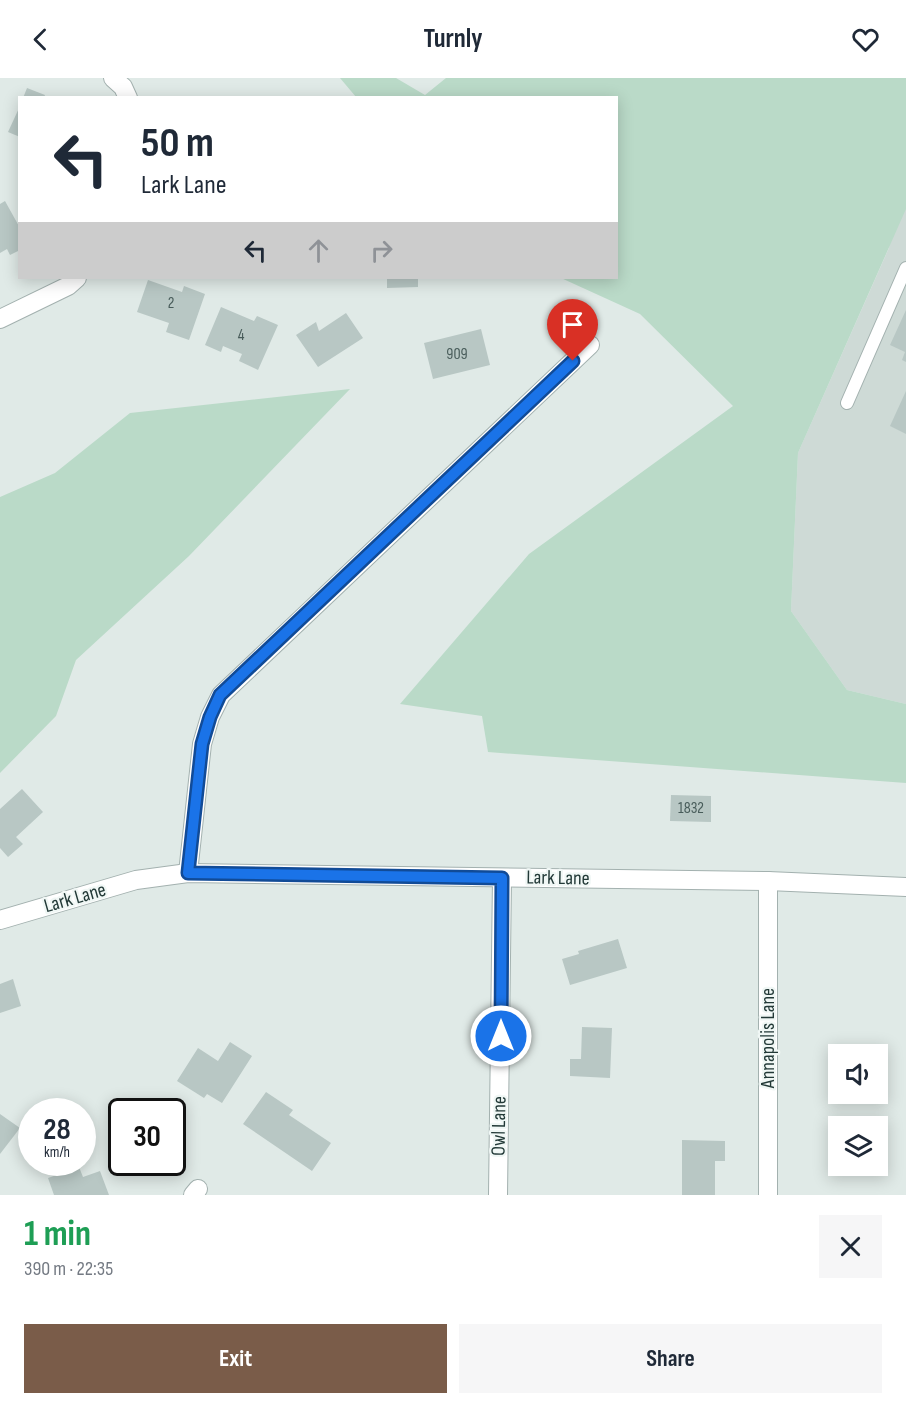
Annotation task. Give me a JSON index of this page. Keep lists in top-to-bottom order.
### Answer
{
  "streets": {
    "street": ["Lark Lane", "Annapolis Lane", "Owl Lane"]
  },
  "crossings": [
    ["Lark Lane", "Annapolis Lane"],
    ["Lark Lane", "Owl Lane"]
  ],
  "house_numbers": [
    "2",
    "4",
    "909",
    "1832"
  ],
  "page": {
    "header": "Turnly",
    "turn": ["50 m", "Lark Lane"],
    "speed": "28 km/h",
    "limit": "30",
    "heading": ["1 min", "390 m · 22:35"],
    "buttons": ["Exit", "Share"]
  }
}
